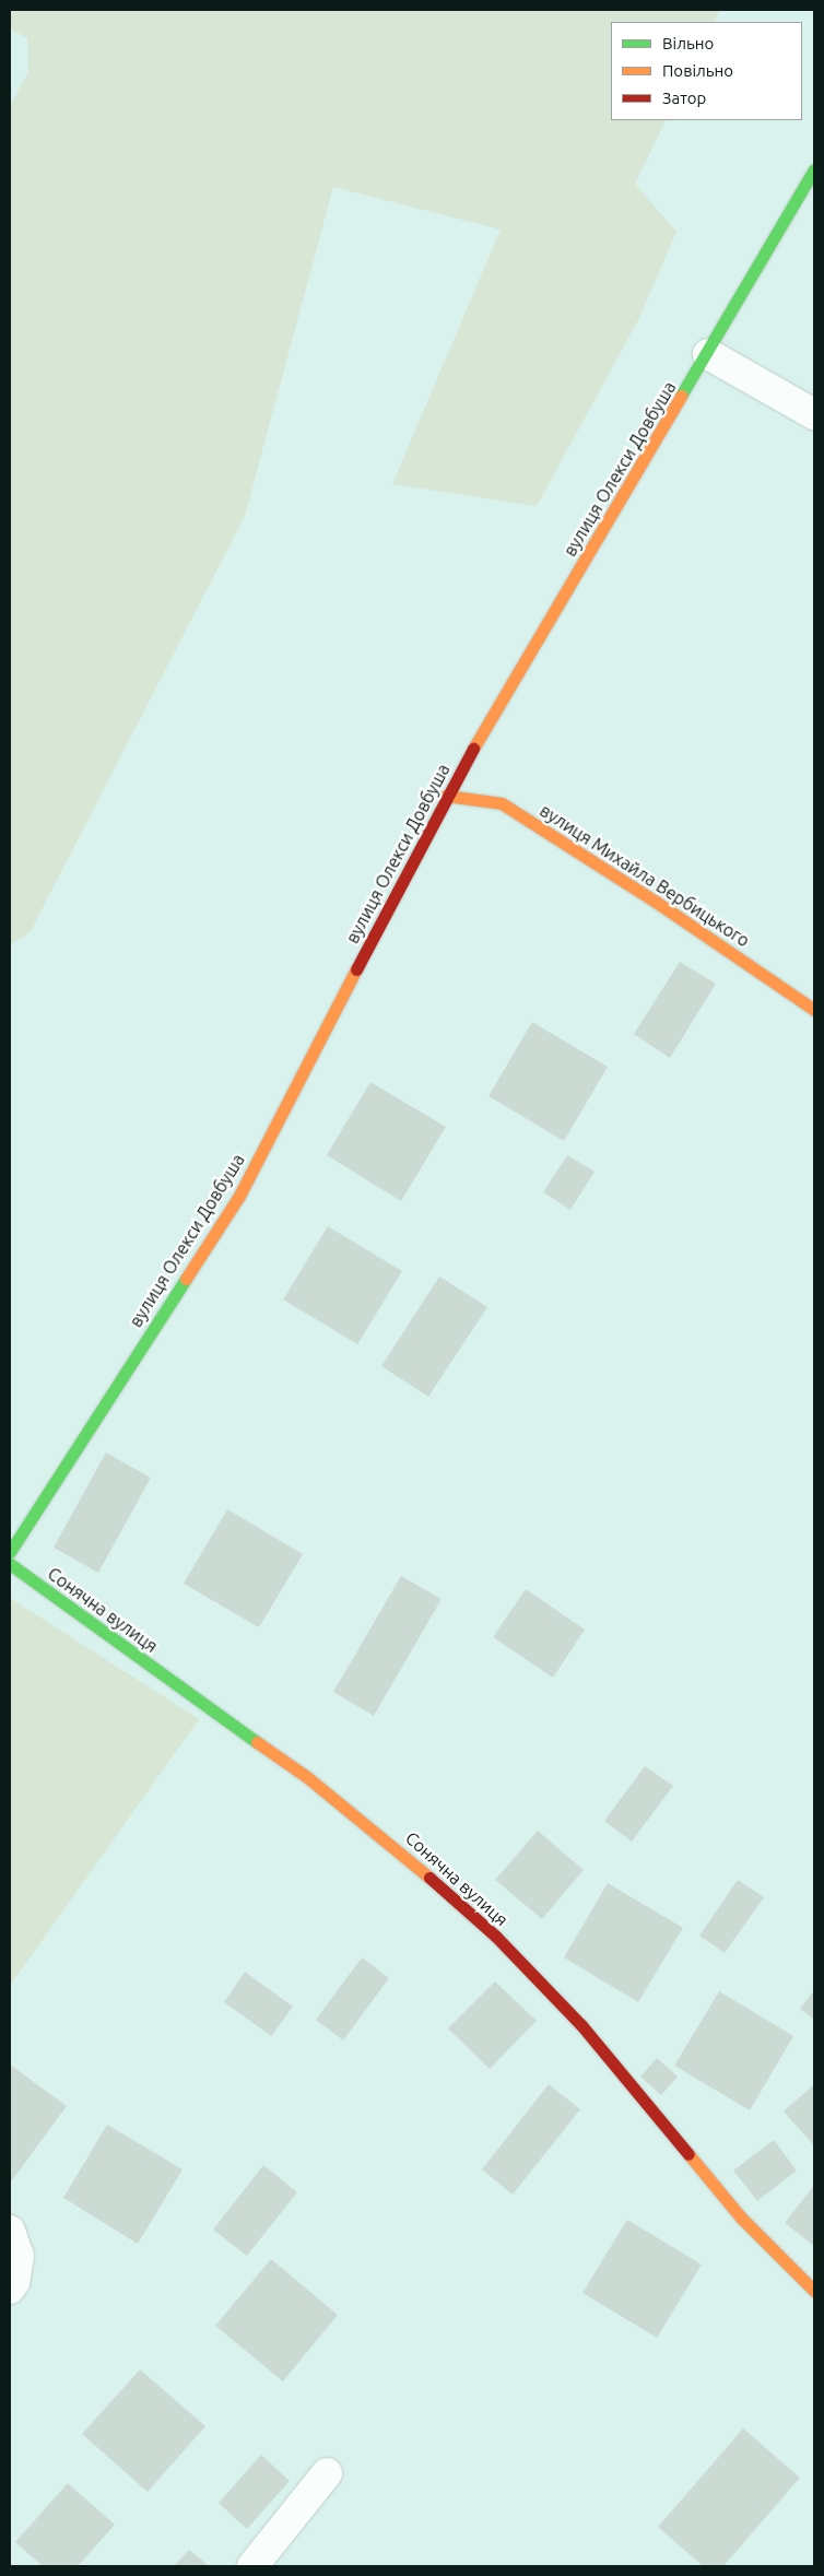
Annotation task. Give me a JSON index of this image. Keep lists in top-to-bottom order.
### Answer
{
  "streets": {
    "street": ["вулиця Олекси Довбуша", "вулиця Михайла Вербицького", "Сонячна вулиця"]
  },
  "crossings": [
    ["вулиця Олекси Довбуша", "вулиця Михайла Вербицького"]
  ],
  "legend": ["Вільно", "Повільно", "Затор"]
}
